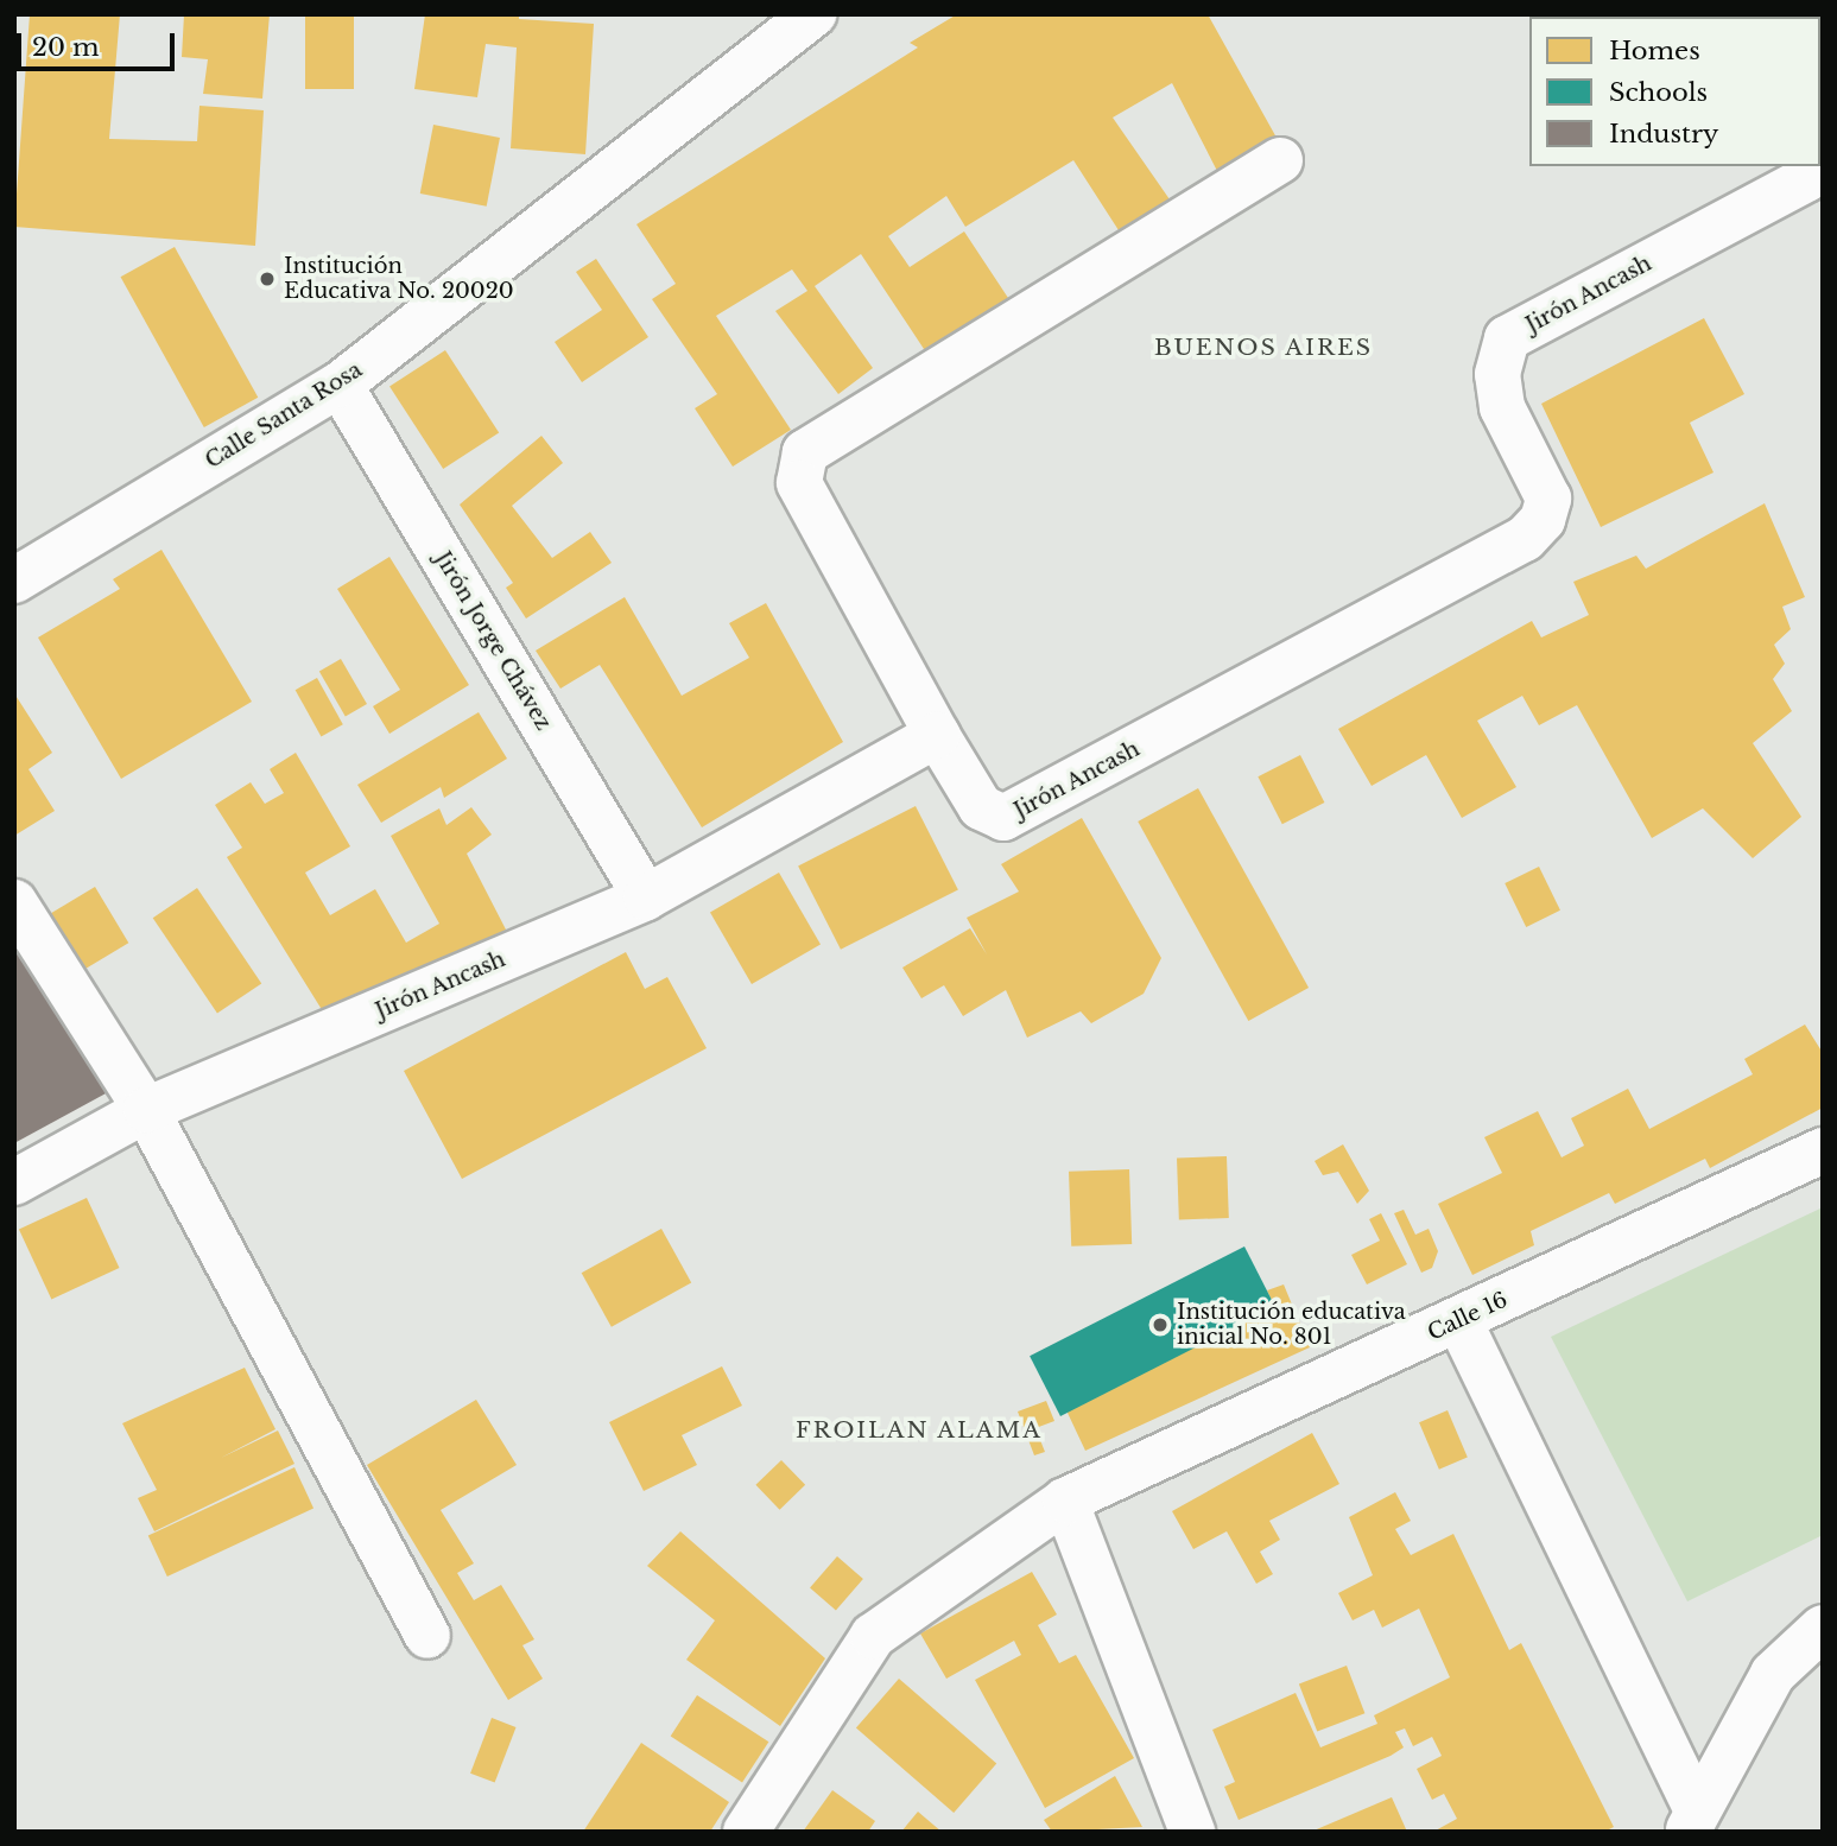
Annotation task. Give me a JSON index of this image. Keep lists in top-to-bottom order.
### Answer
{
  "streets": {
    "street": [
      "Jirón Ancash",
      "Calle Santa Rosa",
      "Jirón Jorge Chávez",
      "Calle 16"
    ]
  },
  "crossings": [
    ["Jirón Ancash", "Jirón Jorge Chávez"],
    ["Calle Santa Rosa", "Jirón Jorge Chávez"]
  ],
  "districts": ["BUENOS AIRES", "FROILAN ALAMA"],
  "places": ["Institución Educativa No. 20020", "Institución educativa inicial No. 801"],
  "legend": ["Homes", "Schools", "Industry"],
  "scale_bar": "20 m"
}
